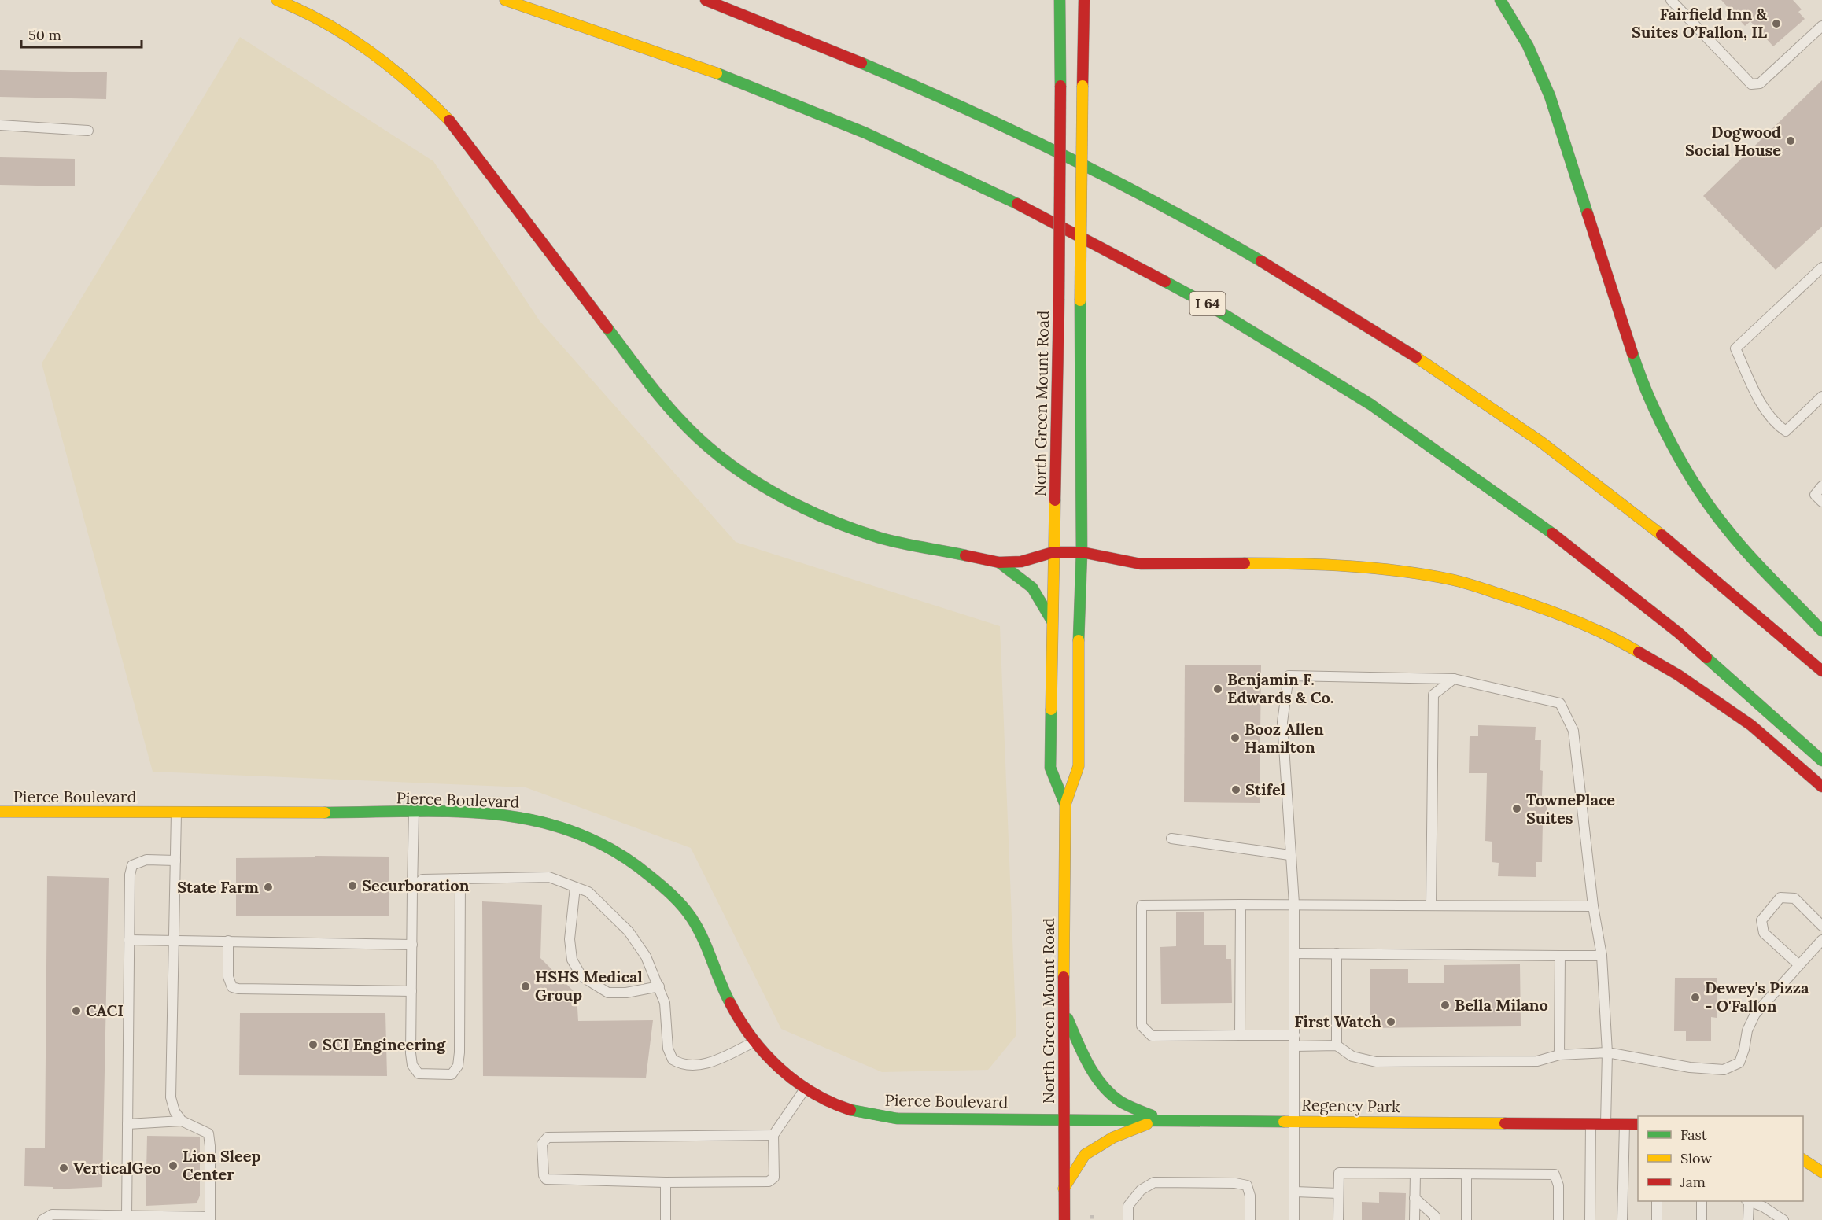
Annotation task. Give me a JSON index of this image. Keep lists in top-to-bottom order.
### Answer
{
  "streets": {
    "main road": [
      "I 64",
      "North Green Mount Road",
      "Pierce Boulevard",
      "Regency Park"
    ]
  },
  "crossings": [
    ["North Green Mount Road", "Pierce Boulevard"],
    ["North Green Mount Road", "Regency Park"],
    ["Pierce Boulevard", "Regency Park"]
  ],
  "places": [
    "Fairfield Inn & Suites O’Fallon, IL",
    "Dogwood Social House",
    "Benjamin F. Edwards & Co.",
    "Booz Allen Hamilton",
    "Stifel",
    "TownePlace Suites",
    "Securboration",
    "State Farm",
    "HSHS Medical Group",
    "Dewey's Pizza - O'Fallon",
    "Bella Milano",
    "CACI",
    "First Watch",
    "SCI Engineering",
    "Lion Sleep Center",
    "VerticalGeo"
  ],
  "legend": ["Fast", "Slow", "Jam"],
  "scale_bar": "50 m"
}
